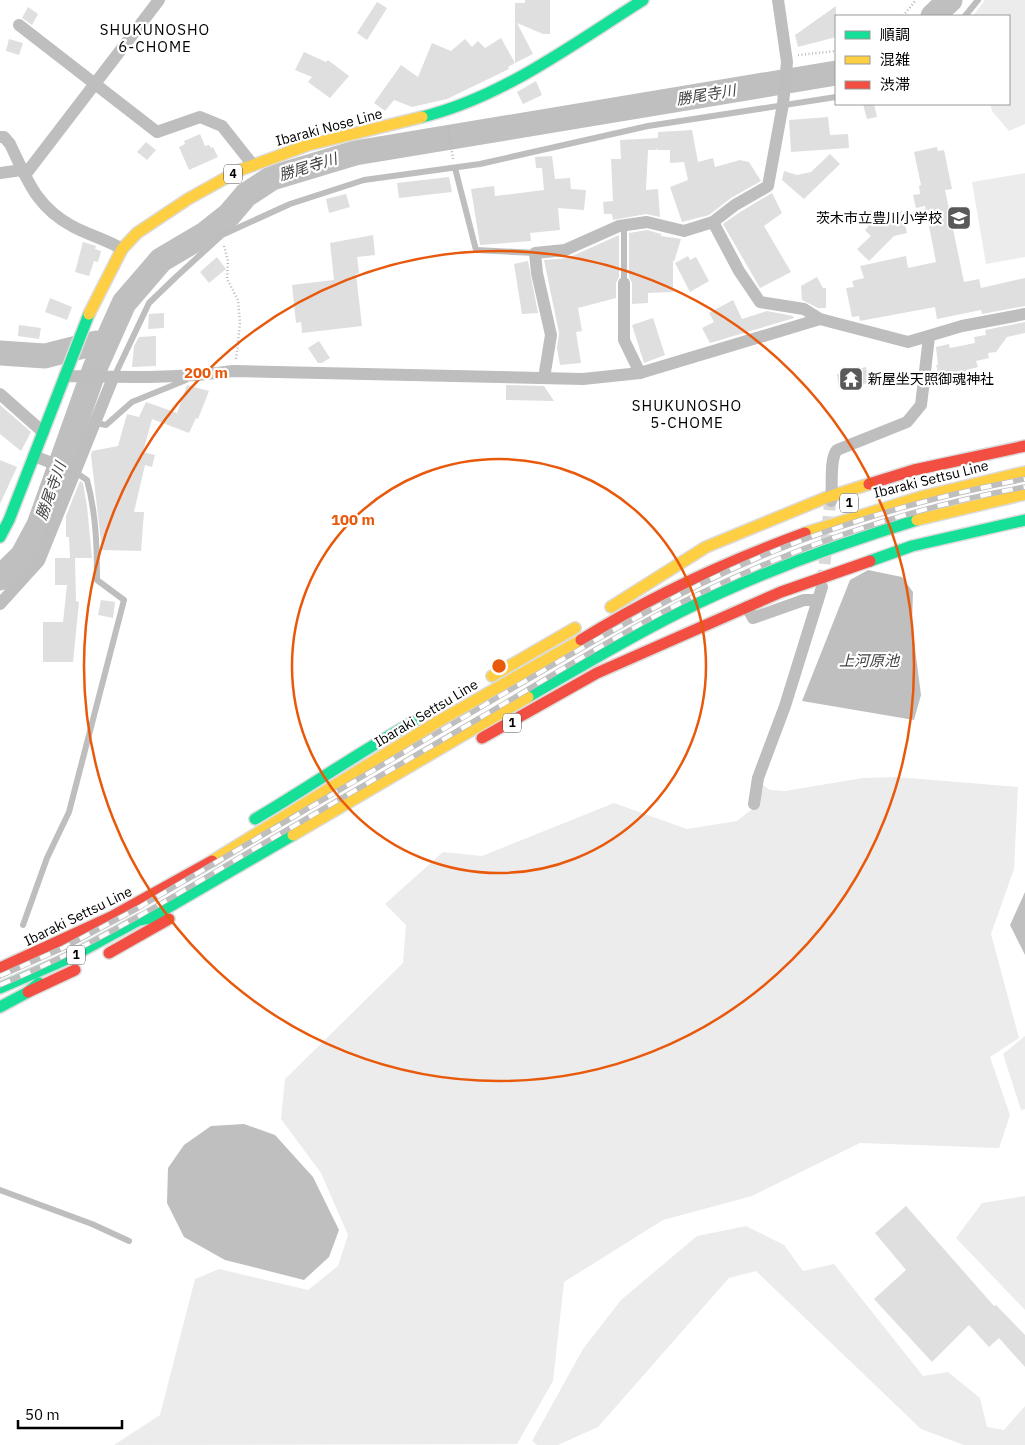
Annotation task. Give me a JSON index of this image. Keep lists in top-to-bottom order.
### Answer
{
  "streets": {
    "main road": [
      "Ibaraki Nose Line",
      "4",
      "Ibaraki Settsu Line",
      "1"
    ]
  },
  "crossings": [
    ["Ibaraki Settsu Line", "1"]
  ],
  "districts": ["SHUKUNOSHO 6-CHOME", "SHUKUNOSHO 5-CHOME"],
  "water": ["勝尾寺川", "上河原池"],
  "places": {
    "school or university": ["茨木市立豊川小学校"],
    "temple": ["新屋坐天照御魂神社"]
  },
  "legend": ["順調", "混雑", "渋滞"],
  "scale_bar": "50 m",
  "rings": ["200 m", "100 m"]
}
